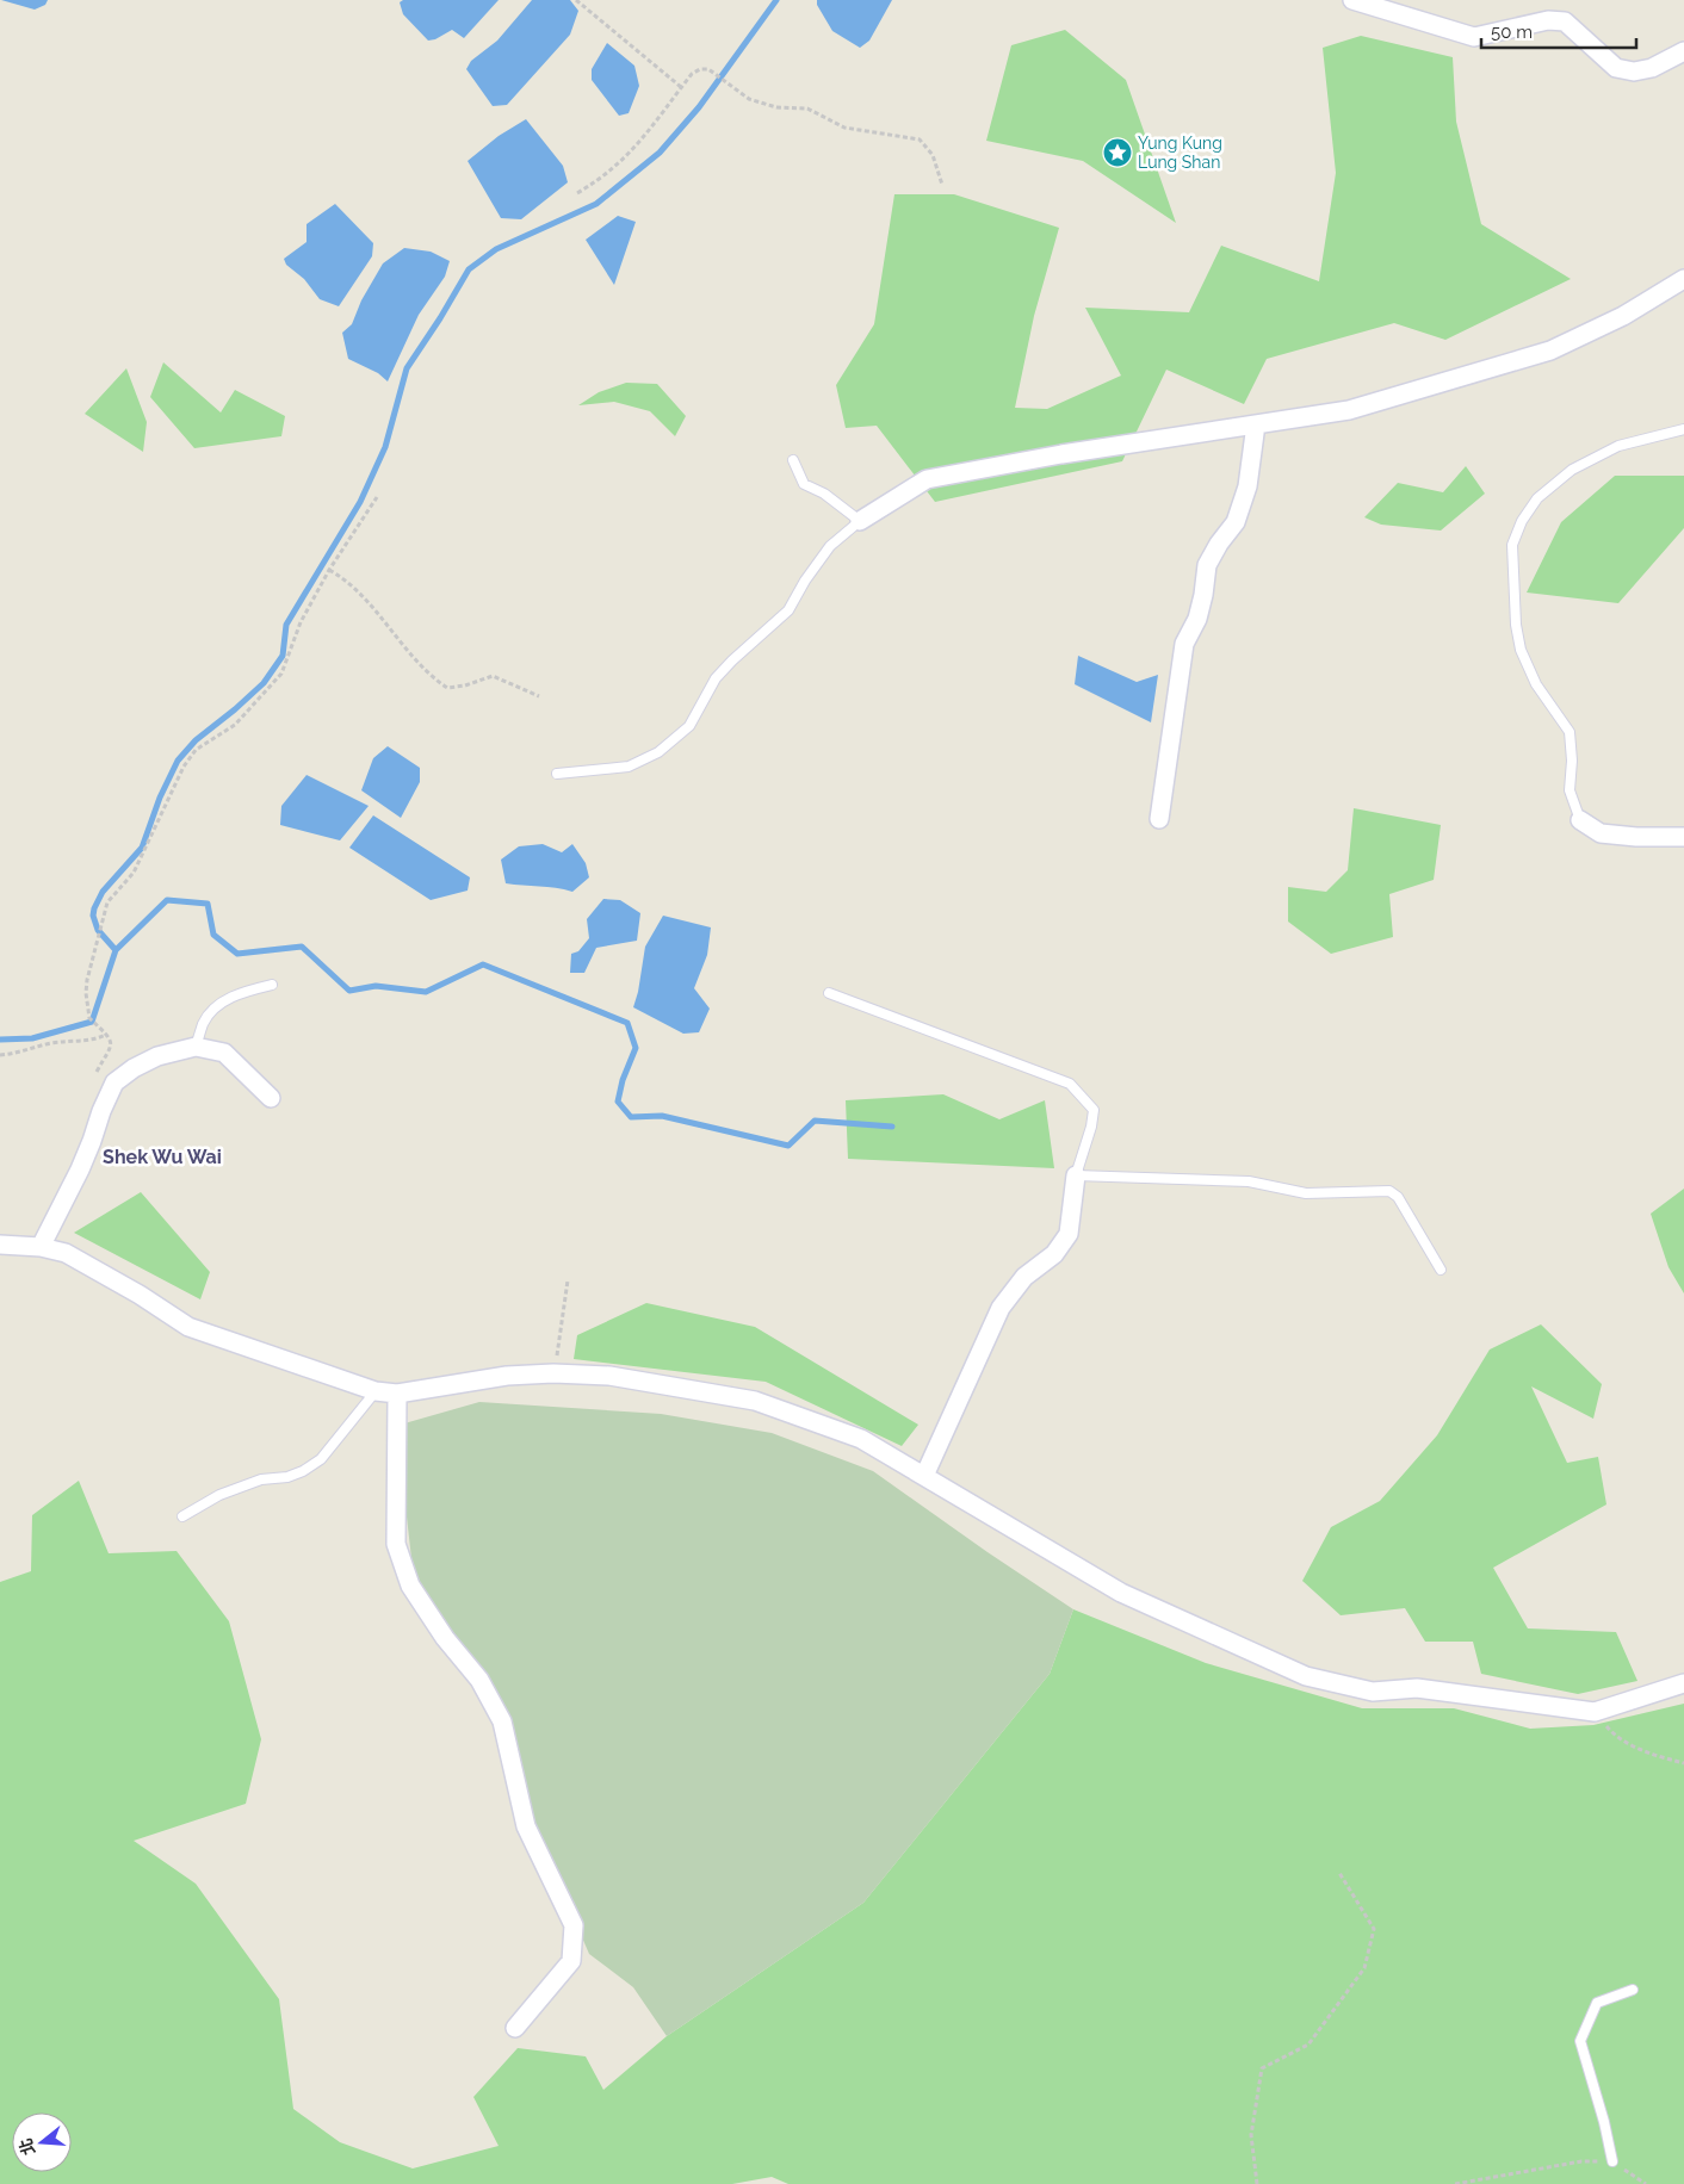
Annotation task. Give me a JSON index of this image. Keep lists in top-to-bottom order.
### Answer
{
  "districts": ["Shek Wu Wai"],
  "places": {
    "place": ["Yung Kung Lung Shan"]
  },
  "scale_bar": "50 m",
  "north": "left"
}
